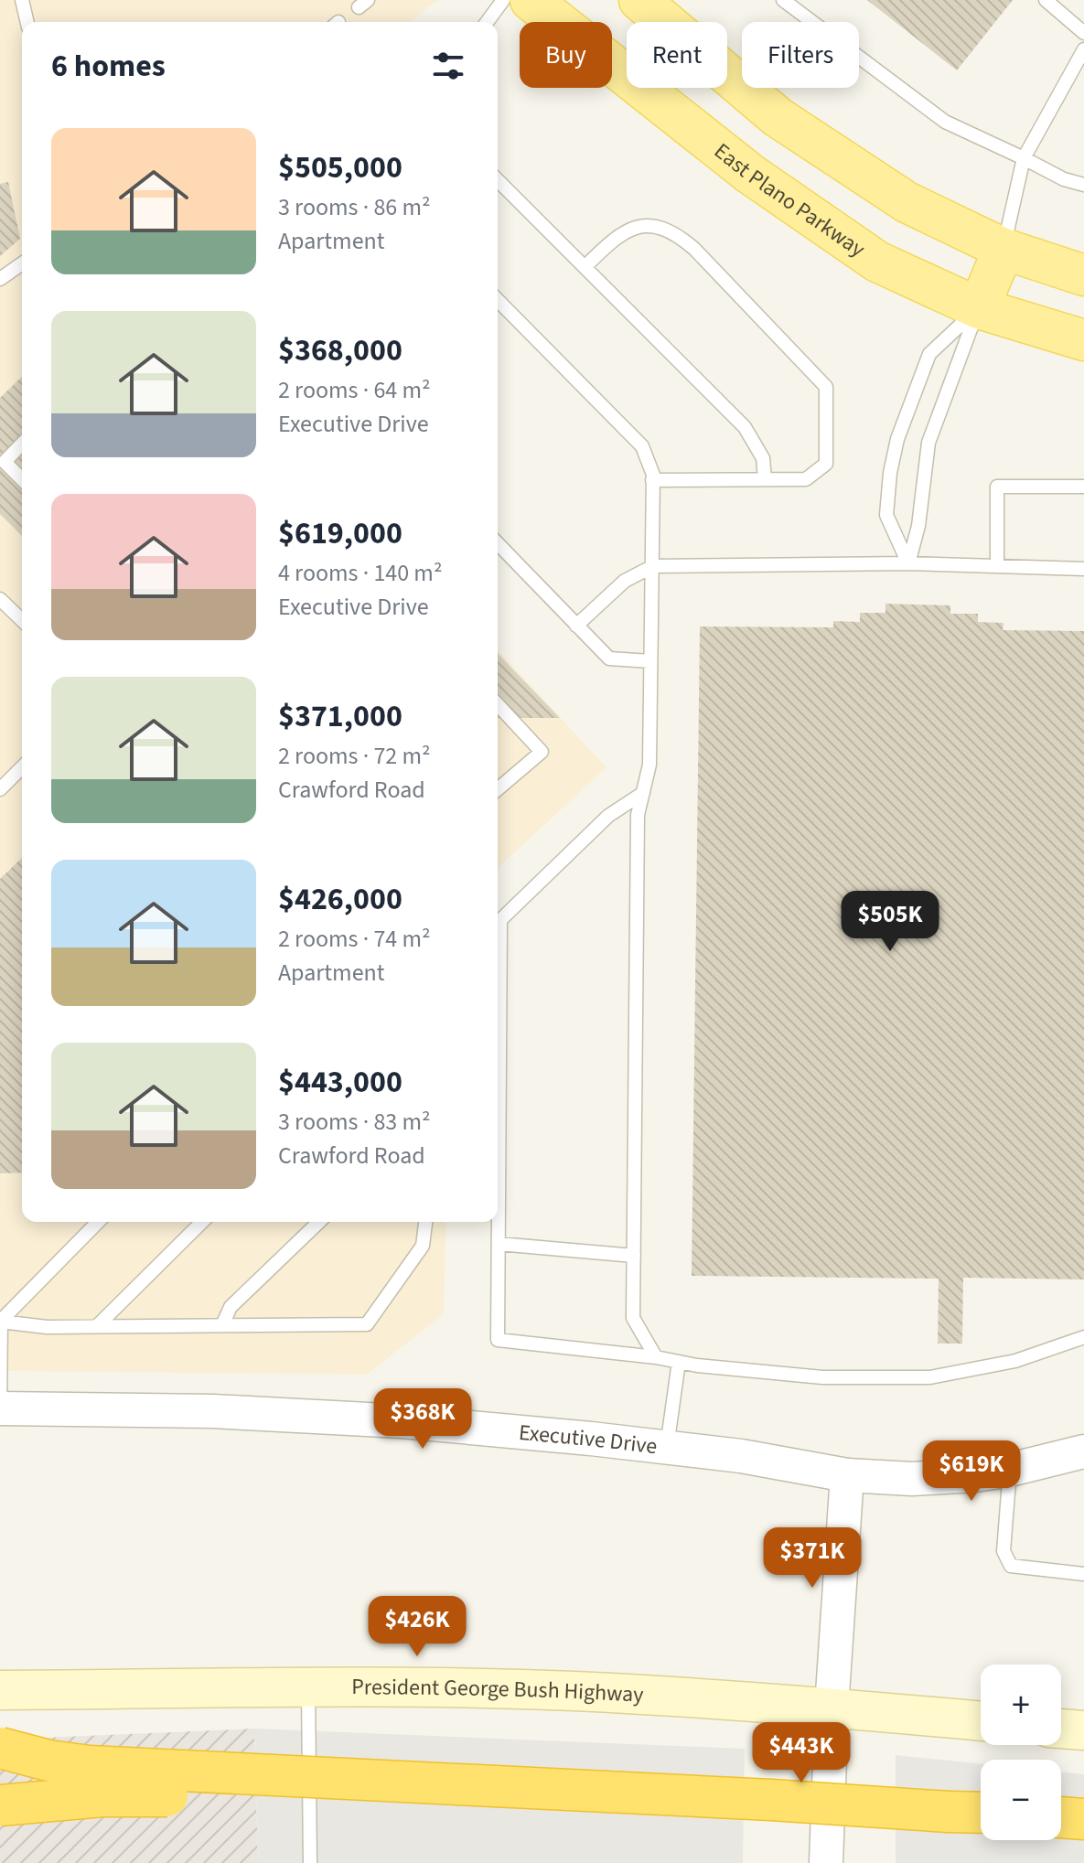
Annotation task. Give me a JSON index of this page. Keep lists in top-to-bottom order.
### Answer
{
  "streets": {
    "main road": ["East Plano Parkway", "President George Bush Highway"],
    "street": ["Executive Drive"]
  },
  "page": {
    "chip": ["Buy", "Rent", "Filters"],
    "heading": "6 homes",
    "list": [
      {
        "name": "$505,000",
        "note": "3 rooms · 86 m² · Apartment"
      },
      {
        "name": "$368,000",
        "note": "2 rooms · 64 m² · Executive Drive"
      },
      {
        "name": "$619,000",
        "note": "4 rooms · 140 m² · Executive Drive"
      },
      {
        "name": "$371,000",
        "note": "2 rooms · 72 m² · Crawford Road"
      },
      {
        "name": "$426,000",
        "note": "2 rooms · 74 m² · Apartment"
      },
      {
        "name": "$443,000",
        "note": "3 rooms · 83 m² · Crawford Road"
      }
    ],
    "price": [
      "$505K",
      "$368K",
      "$619K",
      "$371K",
      "$426K",
      "$443K"
    ],
    "map_buttons": ["+", "−"]
  }
}
